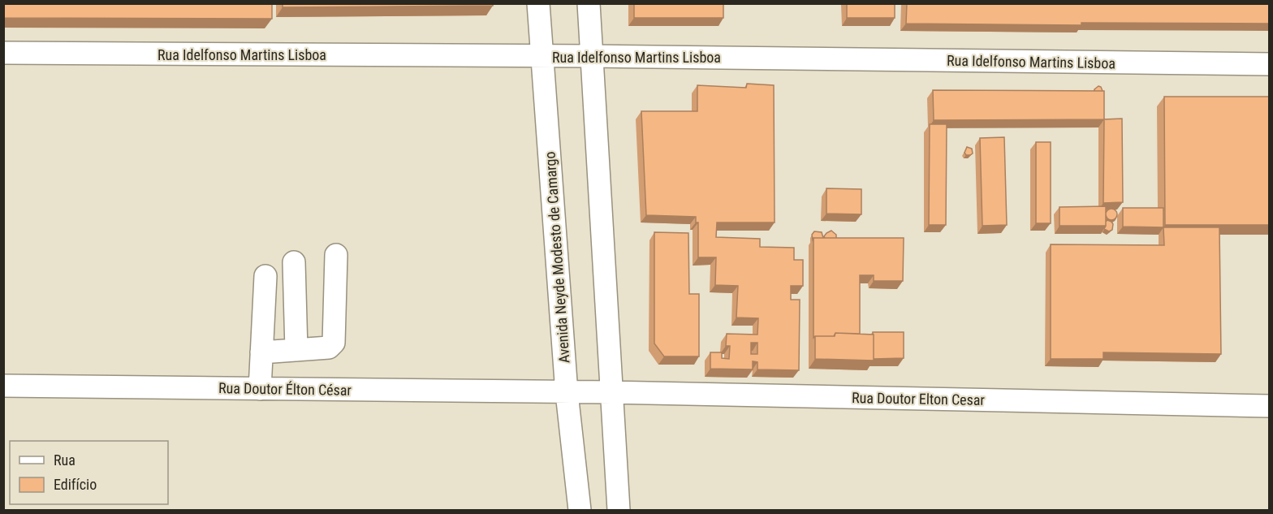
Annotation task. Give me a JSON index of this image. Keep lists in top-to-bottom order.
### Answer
{
  "streets": {
    "street": [
      "Rua Idelfonso Martins Lisboa",
      "Avenida Neyde Modesto de Camargo",
      "Rua Doutor Élton César",
      "Rua Doutor Elton Cesar"
    ]
  },
  "crossings": [
    ["Rua Idelfonso Martins Lisboa", "Avenida Neyde Modesto de Camargo"],
    ["Avenida Neyde Modesto de Camargo", "Rua Doutor Élton César"],
    ["Avenida Neyde Modesto de Camargo", "Rua Doutor Elton Cesar"],
    ["Rua Doutor Élton César", "Rua Doutor Elton Cesar"]
  ],
  "legend": ["Rua", "Edifício"]
}
